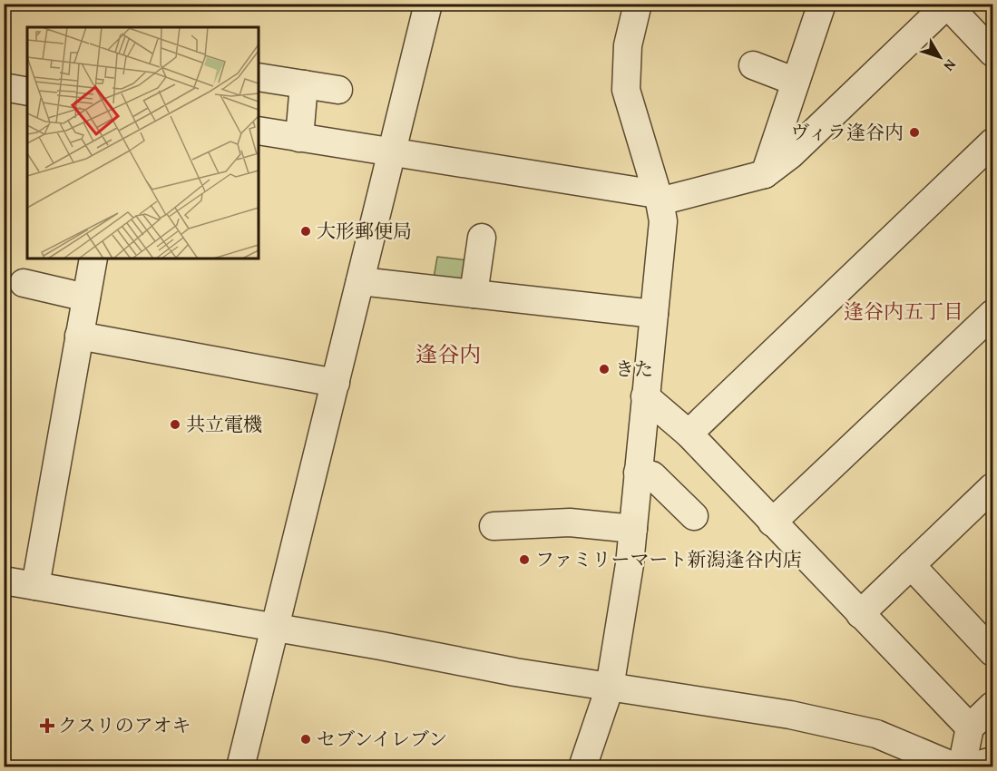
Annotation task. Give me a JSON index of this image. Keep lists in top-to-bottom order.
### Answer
{
  "districts": ["逢谷内五丁目", "逢谷内"],
  "places": {
    "other": [
      "ヴィラ逢谷内",
      "大形郵便局",
      "きた",
      "共立電機",
      "ファミリーマート新潟逢谷内店",
      "セブンイレブン"
    ],
    "health": ["クスリのアオキ"]
  },
  "north": "bottom right"
}
